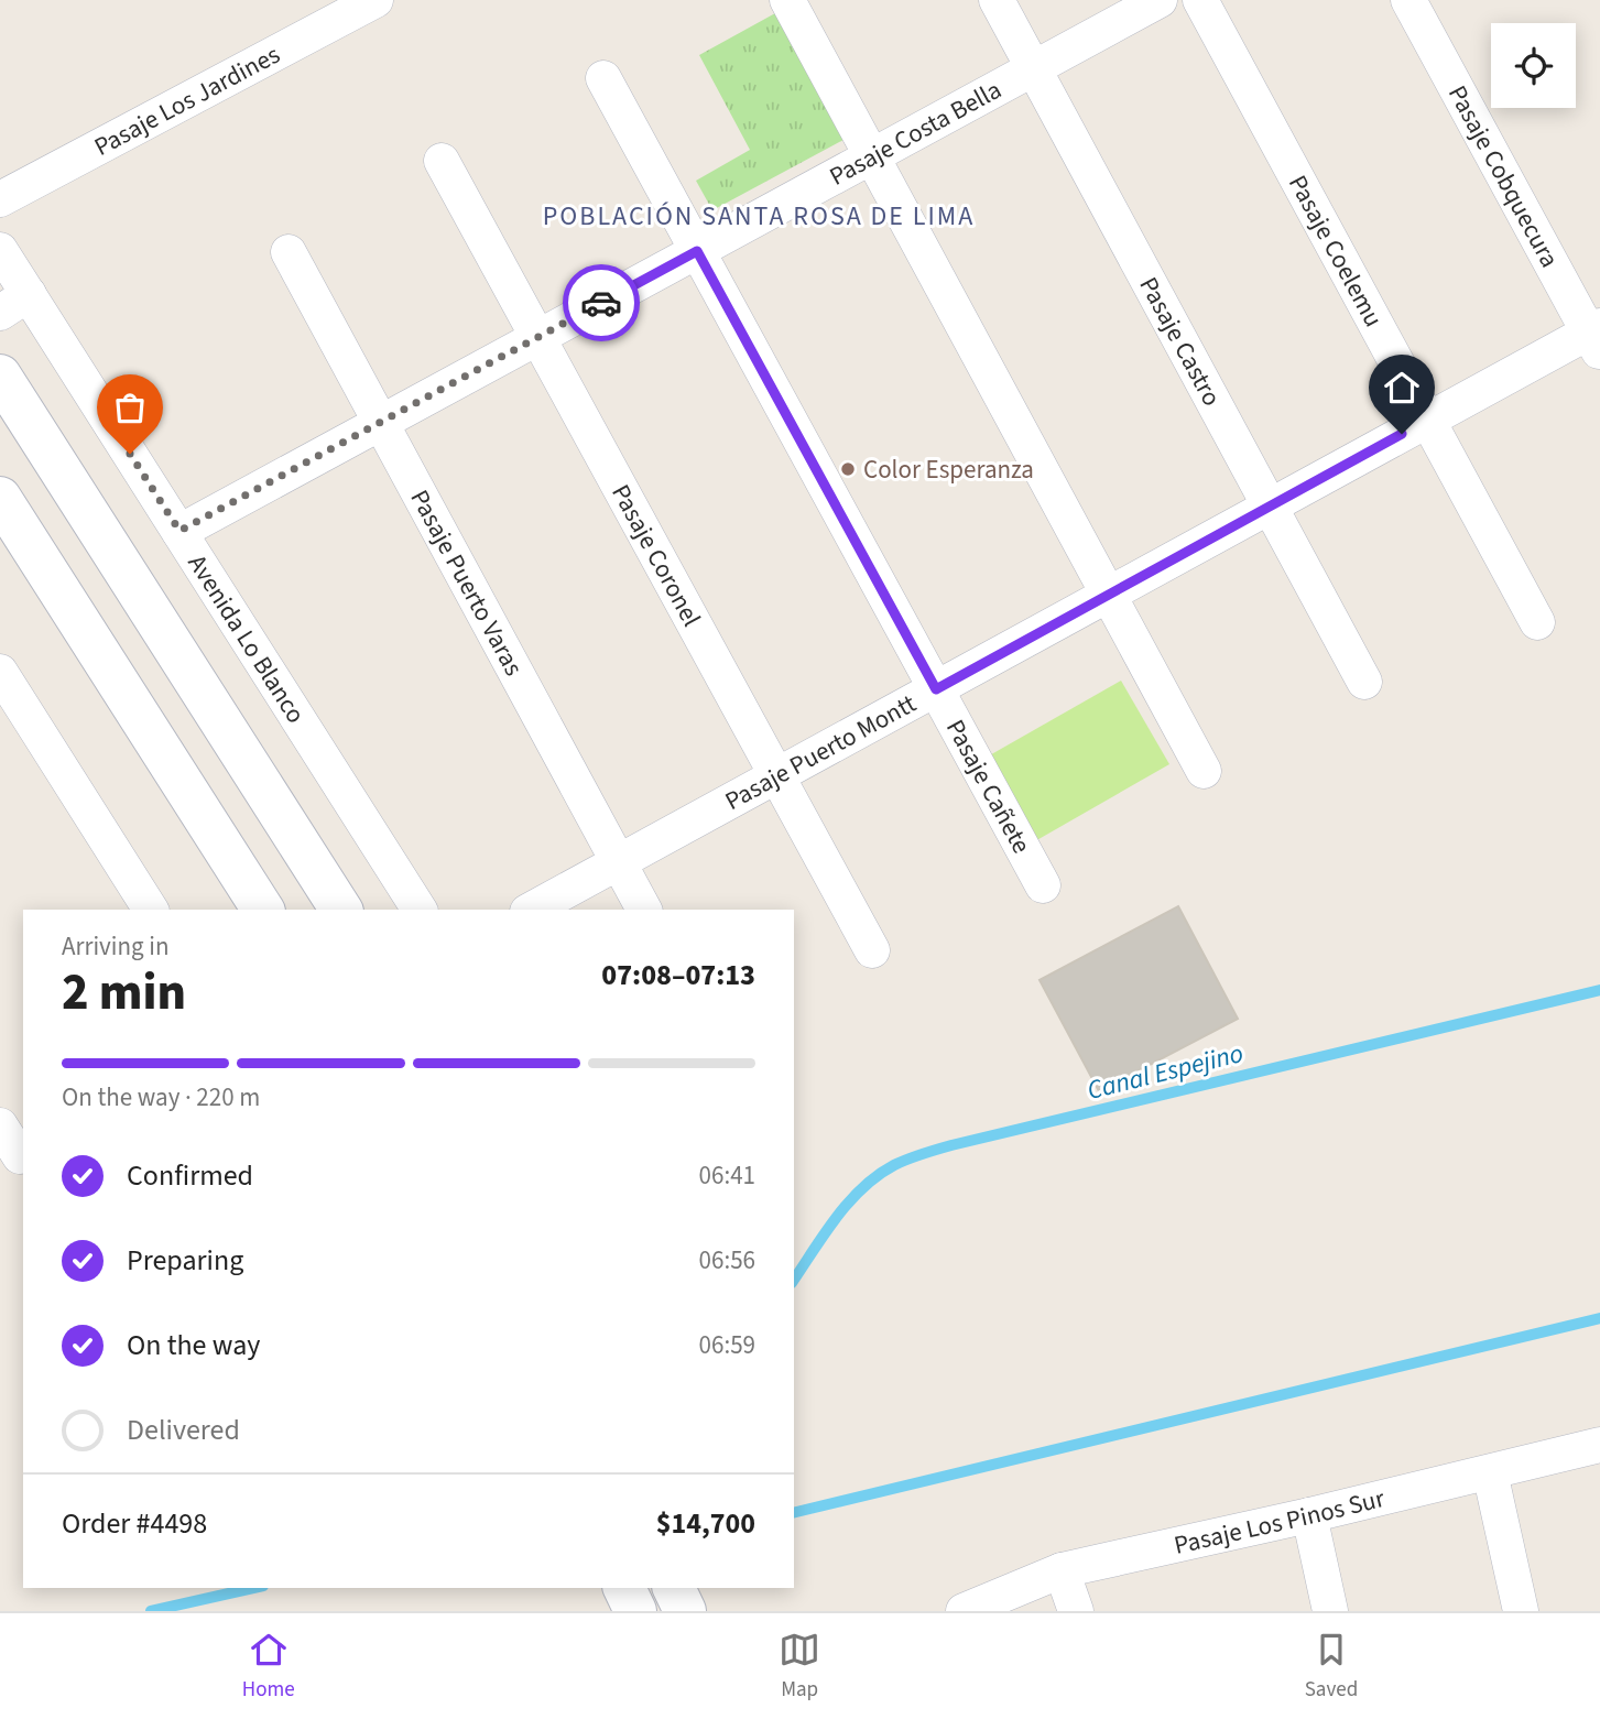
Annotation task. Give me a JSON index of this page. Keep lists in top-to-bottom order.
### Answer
{
  "streets": {
    "street": [
      "Pasaje Los Jardines",
      "Pasaje Costa Bella",
      "Pasaje Cobquecura",
      "Pasaje Coelemu",
      "Pasaje Castro",
      "Pasaje Coronel",
      "Pasaje Puerto Varas",
      "Avenida Lo Blanco",
      "Pasaje Puerto Montt",
      "Pasaje Cañete",
      "Pasaje Los Pinos Sur"
    ]
  },
  "crossings": [
    ["Pasaje Costa Bella", "Pasaje Castro"],
    ["Pasaje Costa Bella", "Pasaje Coronel"],
    ["Pasaje Costa Bella", "Pasaje Puerto Varas"],
    ["Pasaje Costa Bella", "Avenida Lo Blanco"],
    ["Pasaje Costa Bella", "Pasaje Cañete"],
    ["Pasaje Cobquecura", "Pasaje Puerto Montt"],
    ["Pasaje Coelemu", "Pasaje Puerto Montt"],
    ["Pasaje Castro", "Pasaje Puerto Montt"],
    ["Pasaje Coronel", "Pasaje Puerto Montt"],
    ["Pasaje Puerto Varas", "Pasaje Puerto Montt"],
    ["Pasaje Puerto Montt", "Pasaje Cañete"]
  ],
  "districts": ["POBLACIÓN SANTA ROSA DE LIMA"],
  "water": ["Canal Espejino"],
  "places": ["Color Esperanza"],
  "page": {
    "heading": ["2 min", "Arriving in", "07:08–07:13"],
    "panel": ["Order #4498", "$14,700"],
    "bar": "On the way · 220 m",
    "list": [
      ["Confirmed", "06:41"],
      ["Preparing", "06:56"],
      ["On the way", "06:59"],
      "Delivered"
    ],
    "tabs": ["Home", "Map", "Saved"]
  }
}
